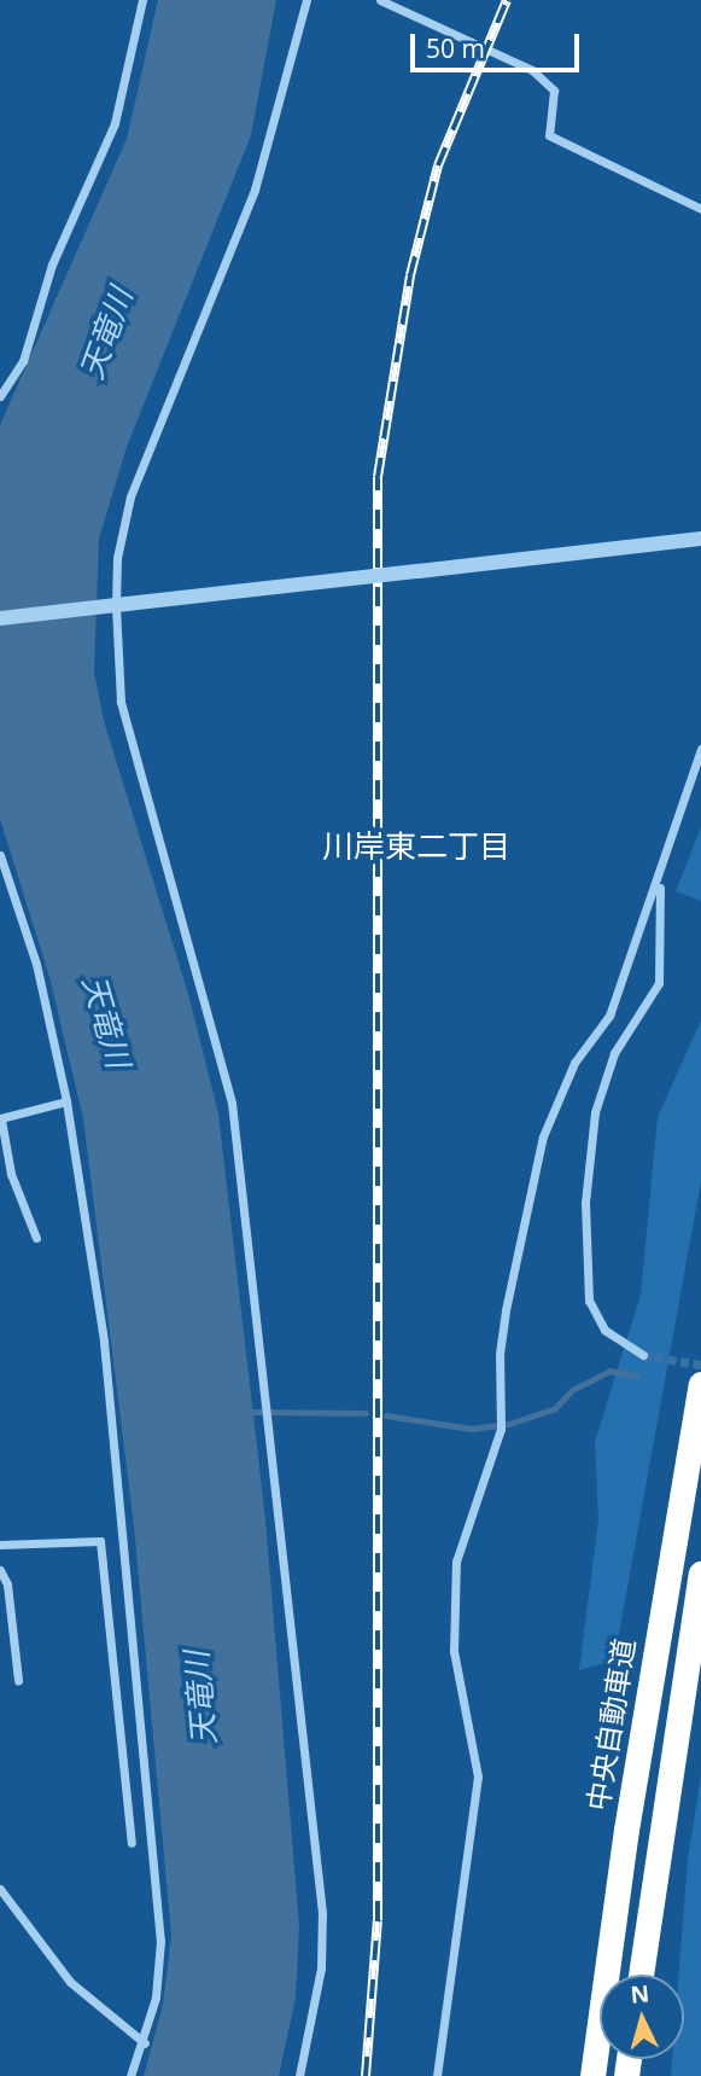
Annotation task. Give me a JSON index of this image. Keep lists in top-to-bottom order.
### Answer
{
  "streets": {
    "highway": ["中央自動車道"]
  },
  "districts": ["川岸東二丁目"],
  "water": ["天竜川"],
  "scale_bar": "50 m",
  "north": "top"
}
